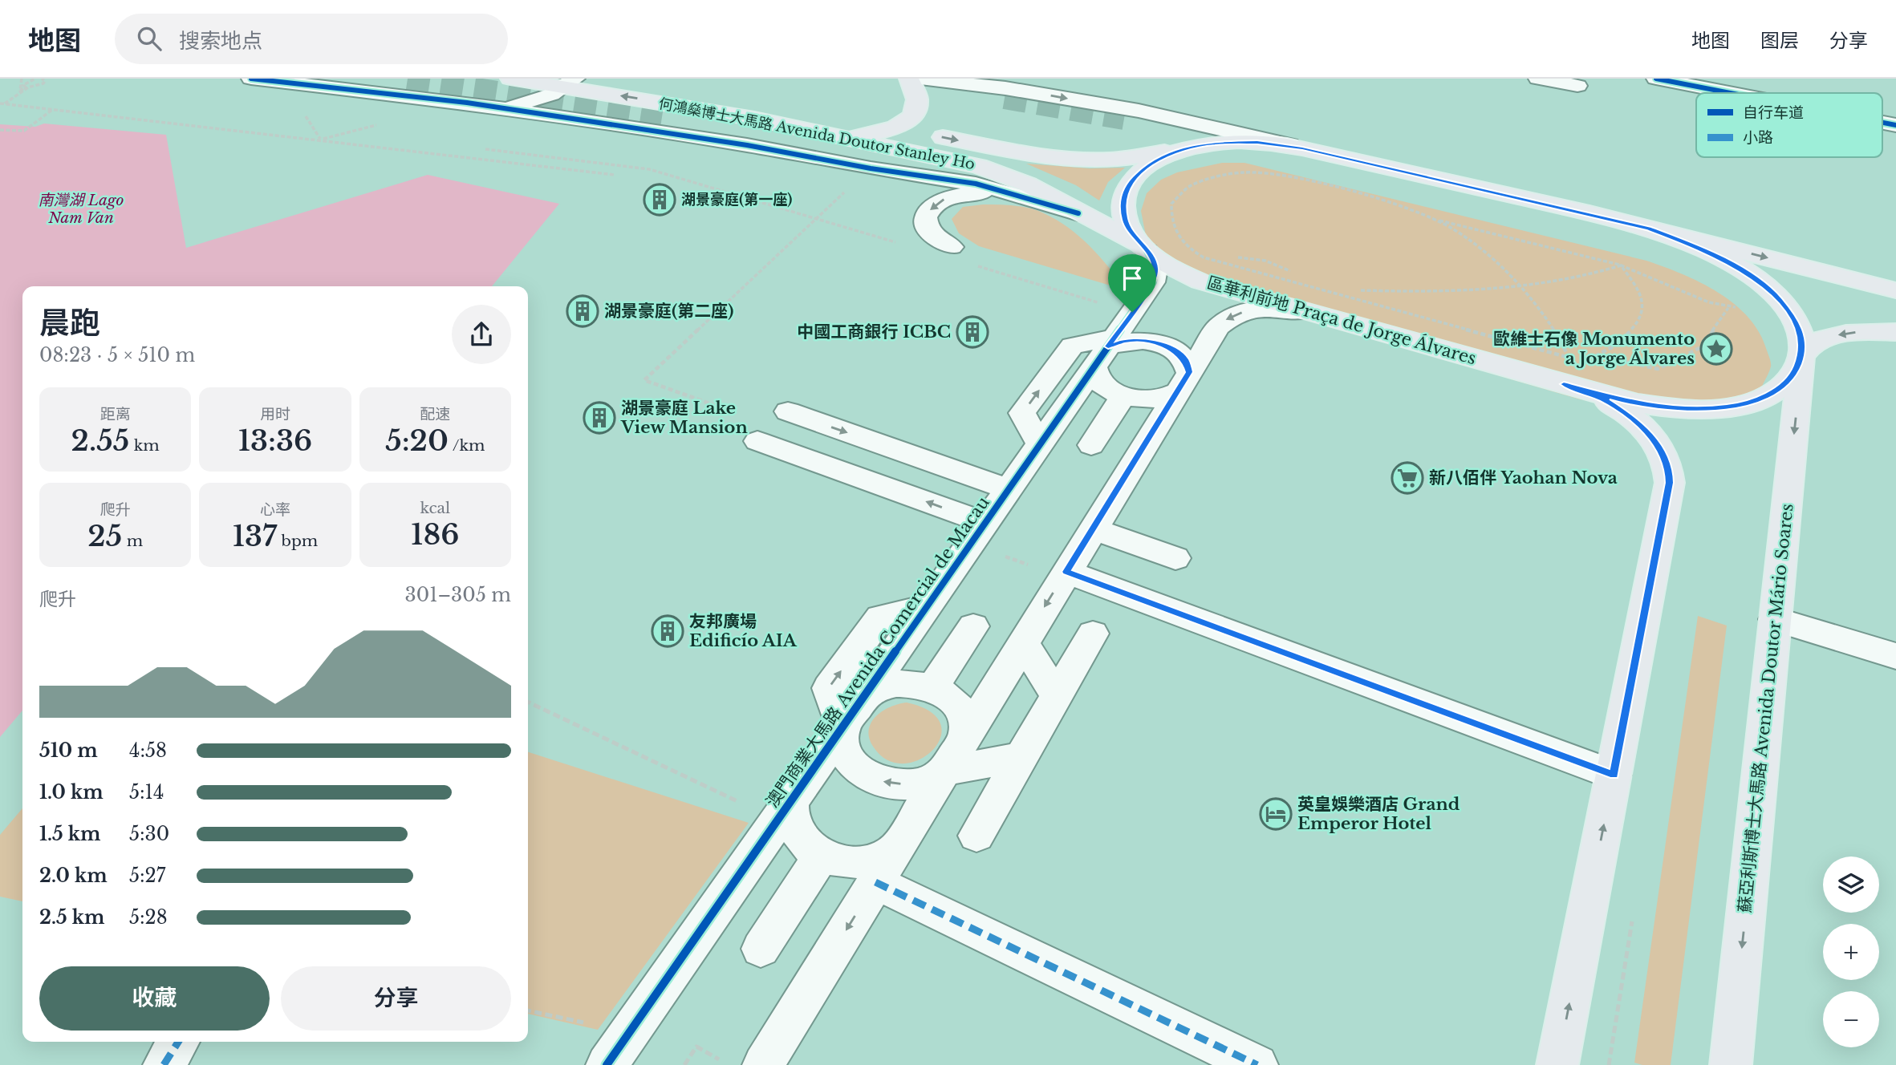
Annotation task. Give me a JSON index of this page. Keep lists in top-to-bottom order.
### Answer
{
  "streets": {
    "main road": ["何鴻燊博士大馬路 Avenida Doutor Stanley Ho", "區華利前地 Praça de Jorge Álvares", "蘇亞利斯博士大馬路 Avenida Doutor Mário Soares"],
    "street": ["澳門商業大馬路 Avenida Comercial de Macau"]
  },
  "crossings": [
    ["何鴻燊博士大馬路 Avenida Doutor Stanley Ho", "區華利前地 Praça de Jorge Álvares"],
    ["何鴻燊博士大馬路 Avenida Doutor Stanley Ho", "澳門商業大馬路 Avenida Comercial de Macau"],
    ["區華利前地 Praça de Jorge Álvares", "澳門商業大馬路 Avenida Comercial de Macau"],
    ["區華利前地 Praça de Jorge Álvares", "蘇亞利斯博士大馬路 Avenida Doutor Mário Soares"]
  ],
  "water": ["南灣湖 Lago Nam Van"],
  "places": {
    "building": [
      "湖景豪庭(第一座)",
      "湖景豪庭(第二座)",
      "中國工商銀行 ICBC",
      "湖景豪庭 Lake View Mansion",
      "友邦廣場 Edificío AIA"
    ],
    "place": ["歐維士石像 Monumento a Jorge Álvares"],
    "supermarket": ["新八佰伴 Yaohan Nova"],
    "hotel": ["英皇娛樂酒店 Grand Emperor Hotel"]
  },
  "legend": ["自行车道", "小路"],
  "page": {
    "header": "地图",
    "search": "搜索地点",
    "nav": ["地图", "图层", "分享"],
    "heading": ["晨跑", "08:23 · 5 × 510 m"],
    "stats": [
      ["距离", "2.55 km"],
      ["用时", "13:36"],
      ["配速", "5:20 /km"],
      ["爬升", "25 m"],
      ["心率", "137 bpm"],
      ["kcal", "186"]
    ],
    "chart": ["爬升", "301–305 m"],
    "list": [
      {
        "name": "510 m",
        "note": "4:58"
      },
      {
        "name": "1.0 km",
        "note": "5:14"
      },
      {
        "name": "1.5 km",
        "note": "5:30"
      },
      {
        "name": "2.0 km",
        "note": "5:27"
      },
      {
        "name": "2.5 km",
        "note": "5:28"
      }
    ],
    "map_buttons": ["+", "−"],
    "buttons": ["收藏", "分享"]
  }
}
